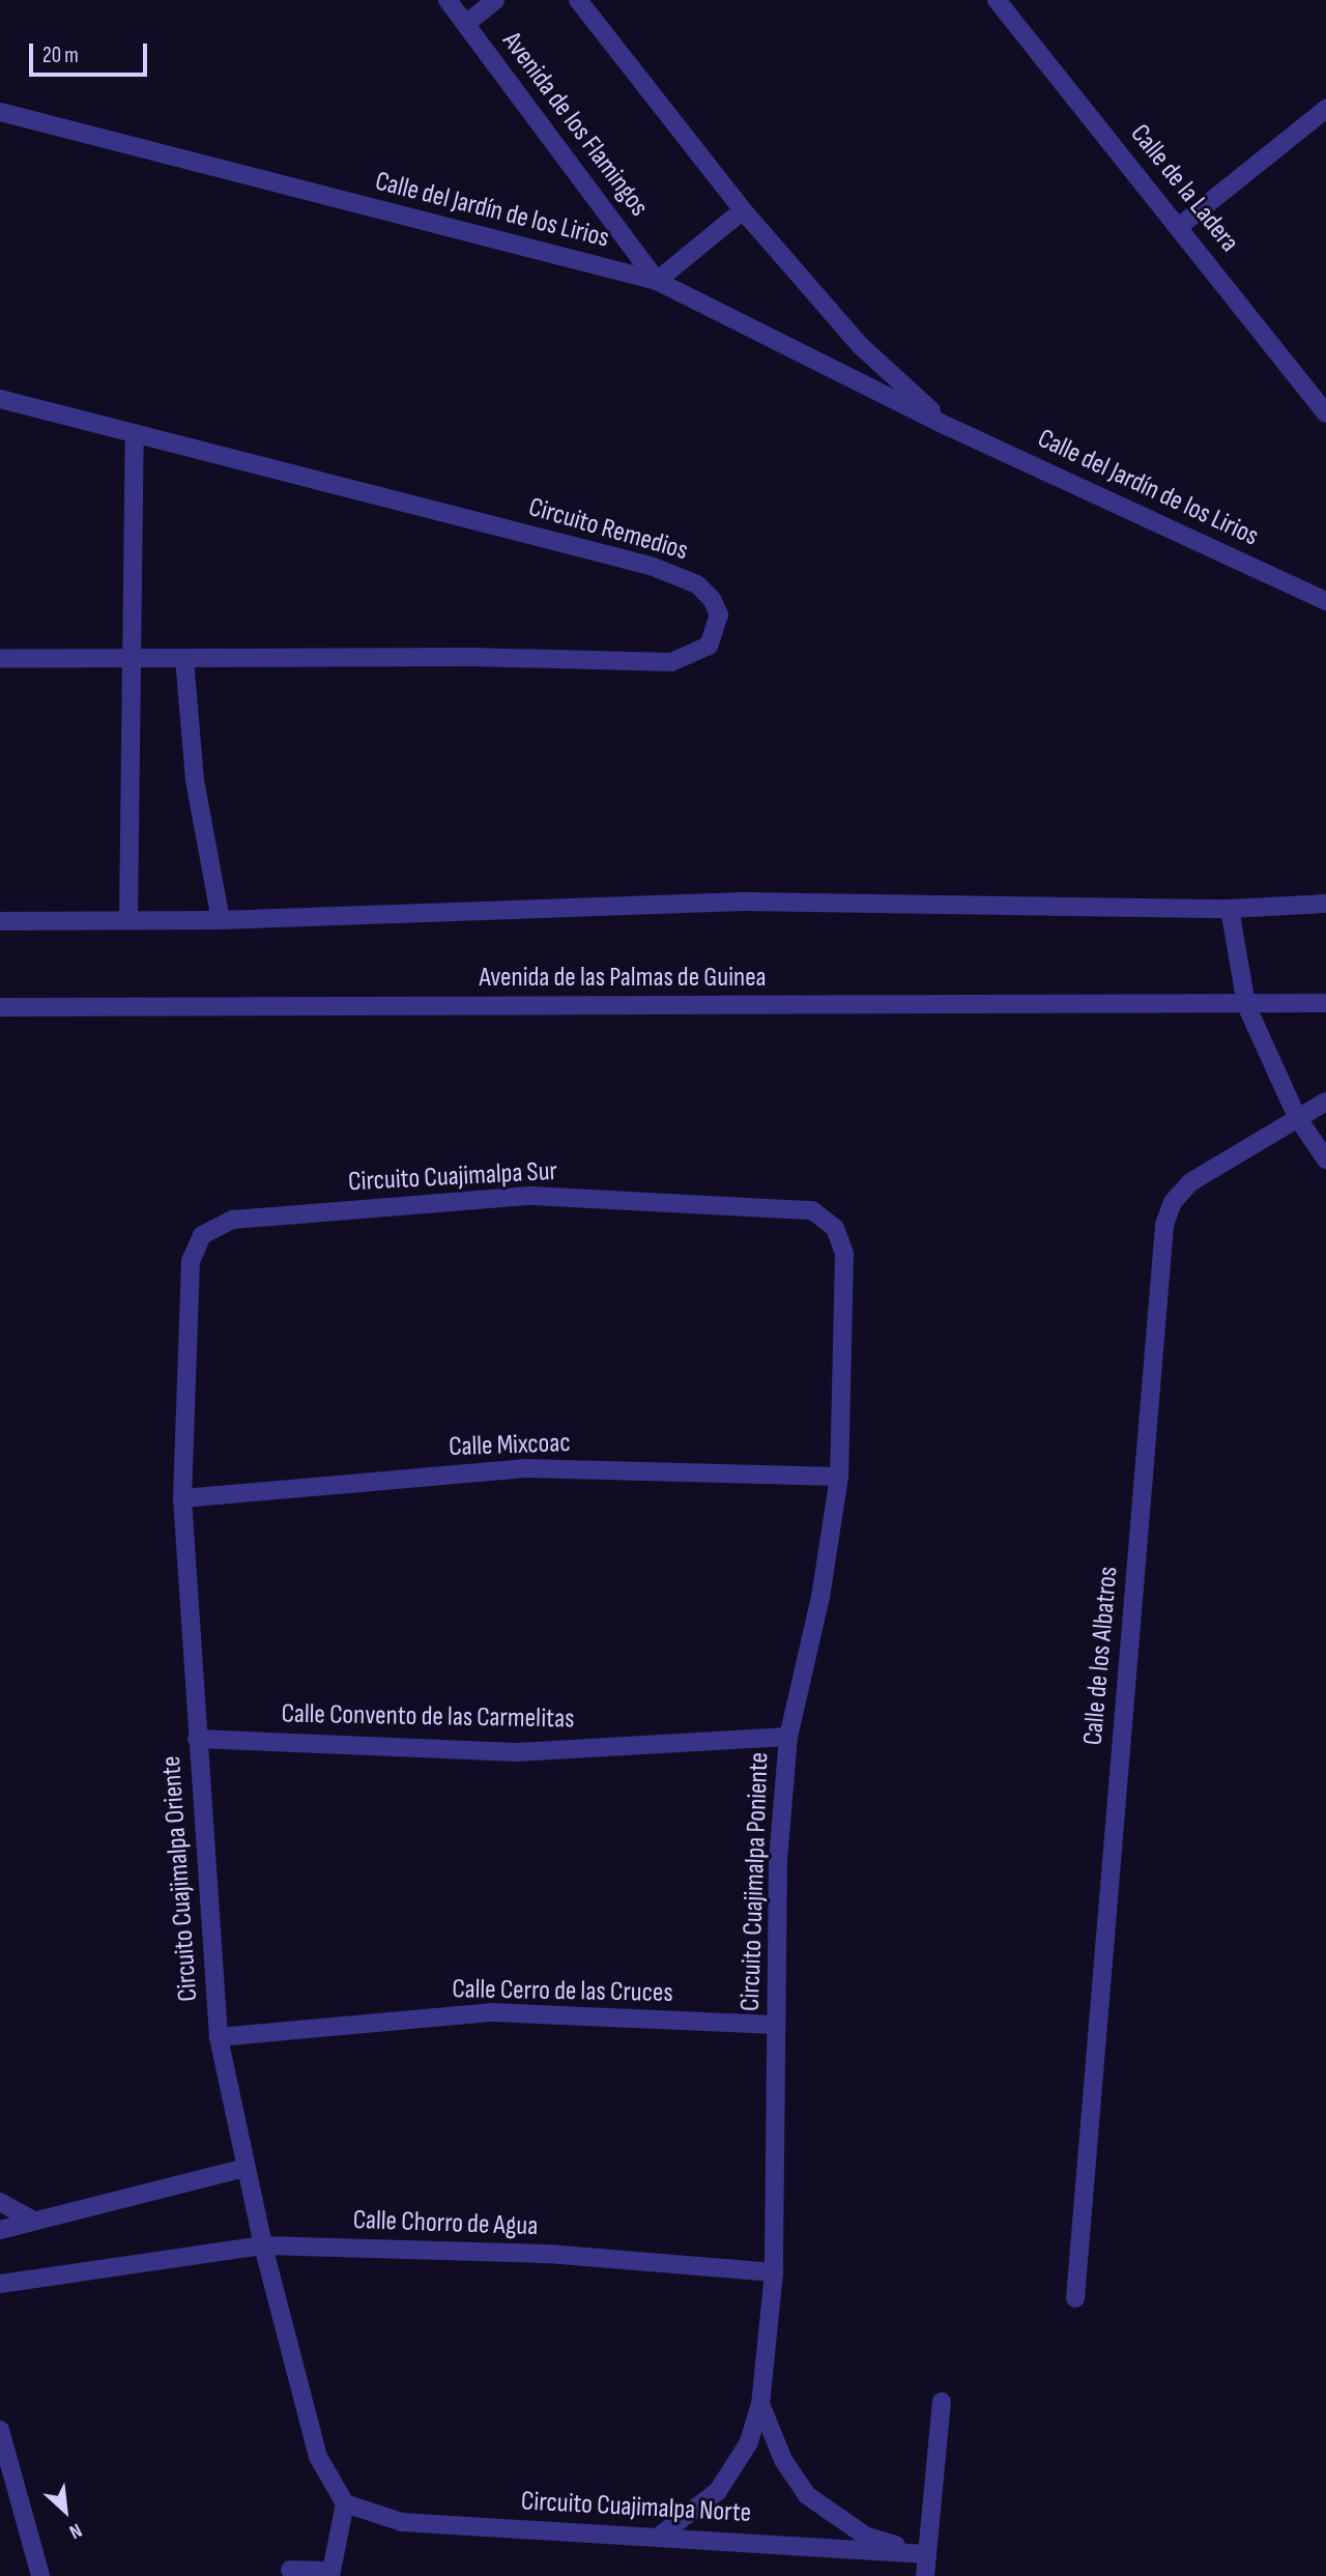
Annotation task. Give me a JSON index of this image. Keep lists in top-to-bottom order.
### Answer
{
  "streets": {
    "street": [
      "Avenida de los Flamingos",
      "Calle de la Ladera",
      "Calle del Jardín de los Lirios",
      "Circuito Remedios",
      "Avenida de las Palmas de Guinea",
      "Circuito Cuajimalpa Sur",
      "Calle Mixcoac",
      "Calle de los Albatros",
      "Calle Convento de las Carmelitas",
      "Circuito Cuajimalpa Oriente",
      "Circuito Cuajimalpa Poniente",
      "Calle Cerro de las Cruces",
      "Calle Chorro de Agua",
      "Circuito Cuajimalpa Norte"
    ]
  },
  "crossings": [
    ["Avenida de los Flamingos", "Calle del Jardín de los Lirios"],
    ["Circuito Cuajimalpa Sur", "Circuito Cuajimalpa Oriente"],
    ["Circuito Cuajimalpa Sur", "Circuito Cuajimalpa Poniente"],
    ["Calle Mixcoac", "Circuito Cuajimalpa Oriente"],
    ["Calle Mixcoac", "Circuito Cuajimalpa Poniente"],
    ["Calle Convento de las Carmelitas", "Circuito Cuajimalpa Oriente"],
    ["Calle Convento de las Carmelitas", "Circuito Cuajimalpa Poniente"],
    ["Circuito Cuajimalpa Oriente", "Calle Cerro de las Cruces"],
    ["Circuito Cuajimalpa Oriente", "Calle Chorro de Agua"],
    ["Circuito Cuajimalpa Oriente", "Circuito Cuajimalpa Norte"],
    ["Circuito Cuajimalpa Poniente", "Calle Cerro de las Cruces"],
    ["Circuito Cuajimalpa Poniente", "Calle Chorro de Agua"],
    ["Circuito Cuajimalpa Poniente", "Circuito Cuajimalpa Norte"]
  ],
  "scale_bar": "20 m",
  "north": "bottom right"
}
